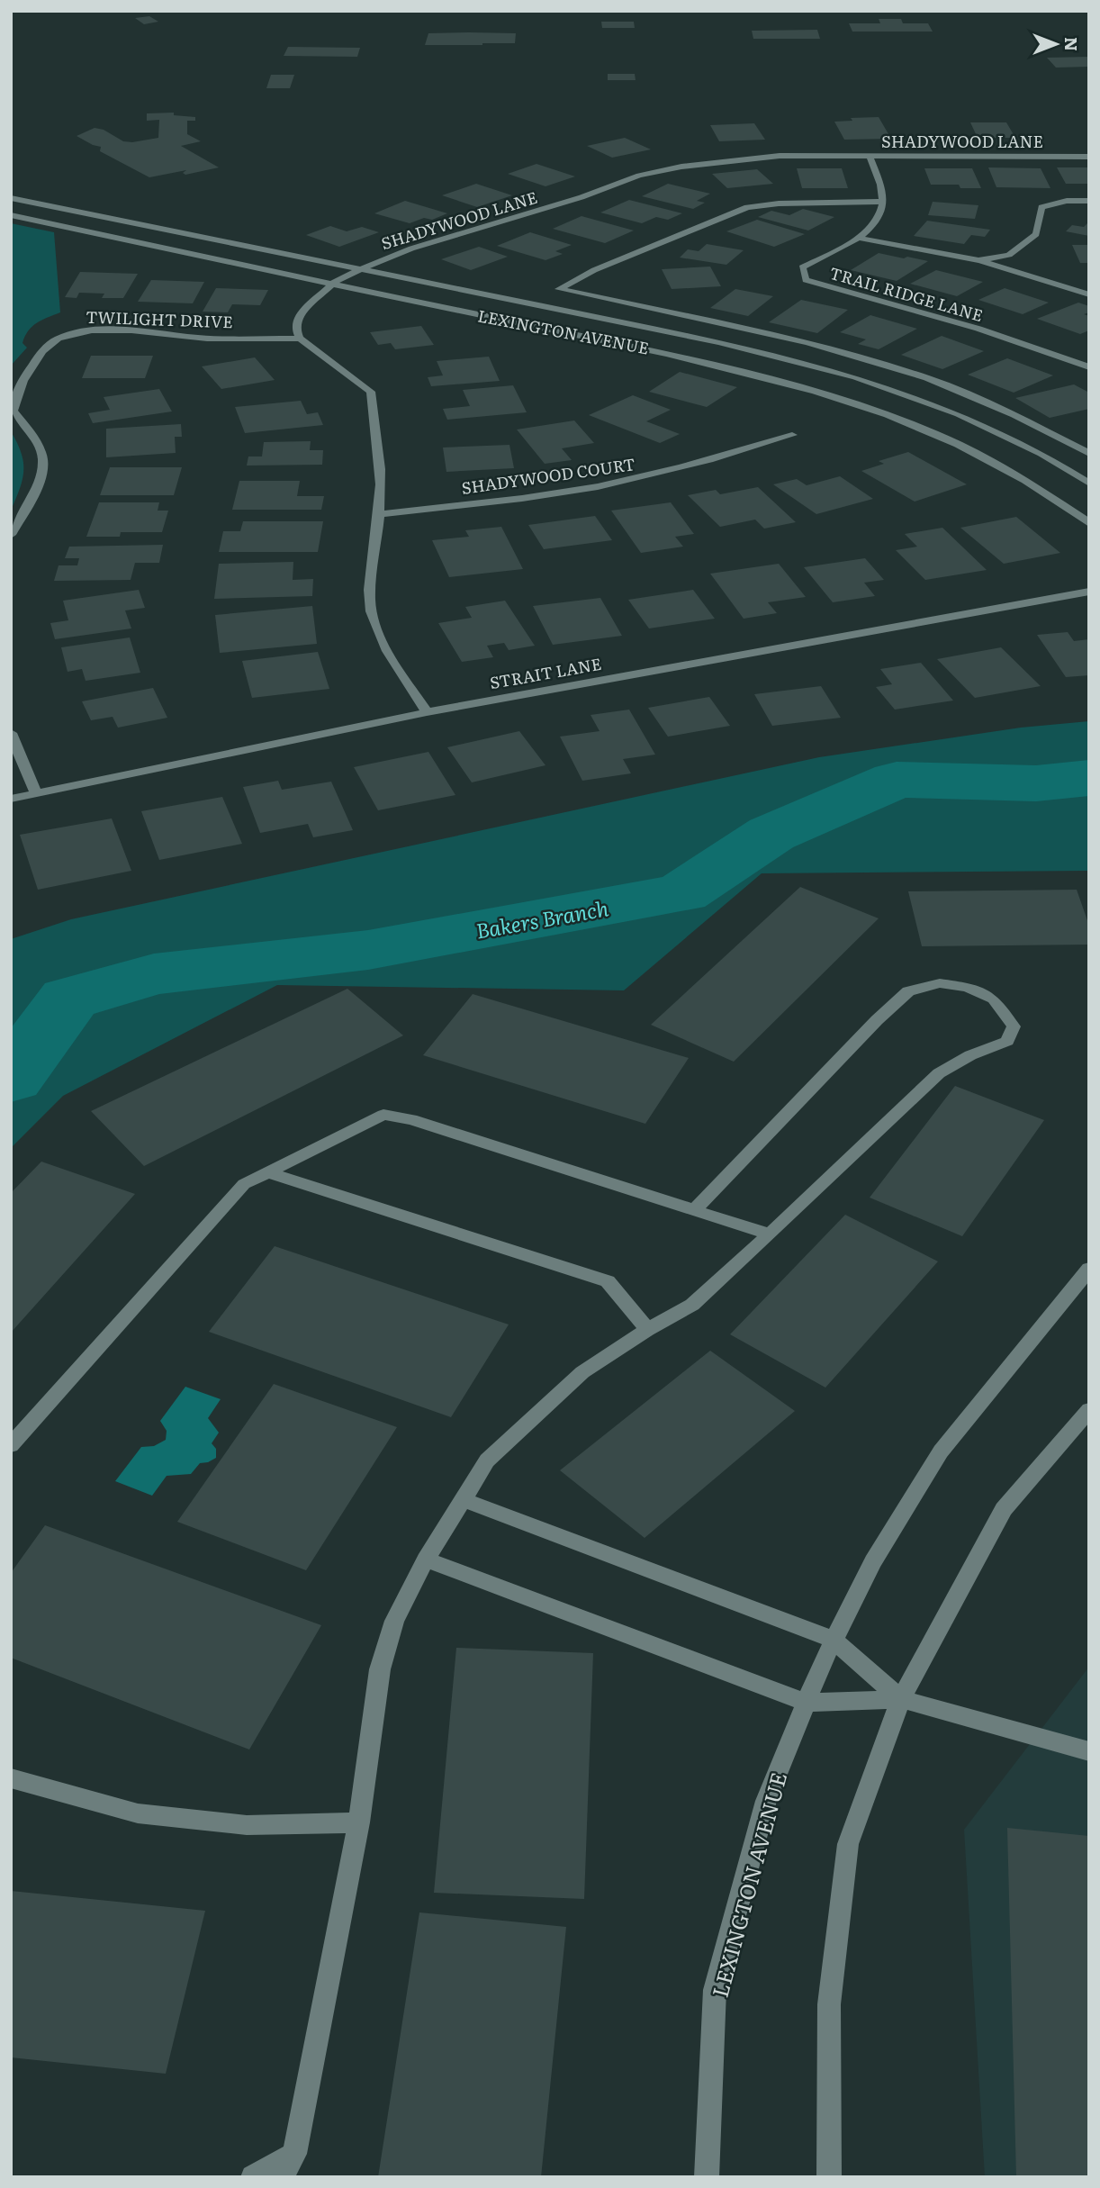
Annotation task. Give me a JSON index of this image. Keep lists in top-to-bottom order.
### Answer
{
  "streets": {
    "street": [
      "SHADYWOOD LANE",
      "TRAIL RIDGE LANE",
      "TWILIGHT DRIVE",
      "LEXINGTON AVENUE",
      "SHADYWOOD COURT",
      "STRAIT LANE"
    ]
  },
  "crossings": [
    ["SHADYWOOD LANE", "TWILIGHT DRIVE"],
    ["SHADYWOOD LANE", "LEXINGTON AVENUE"]
  ],
  "water": ["Bakers Branch"],
  "north": "right"
}
